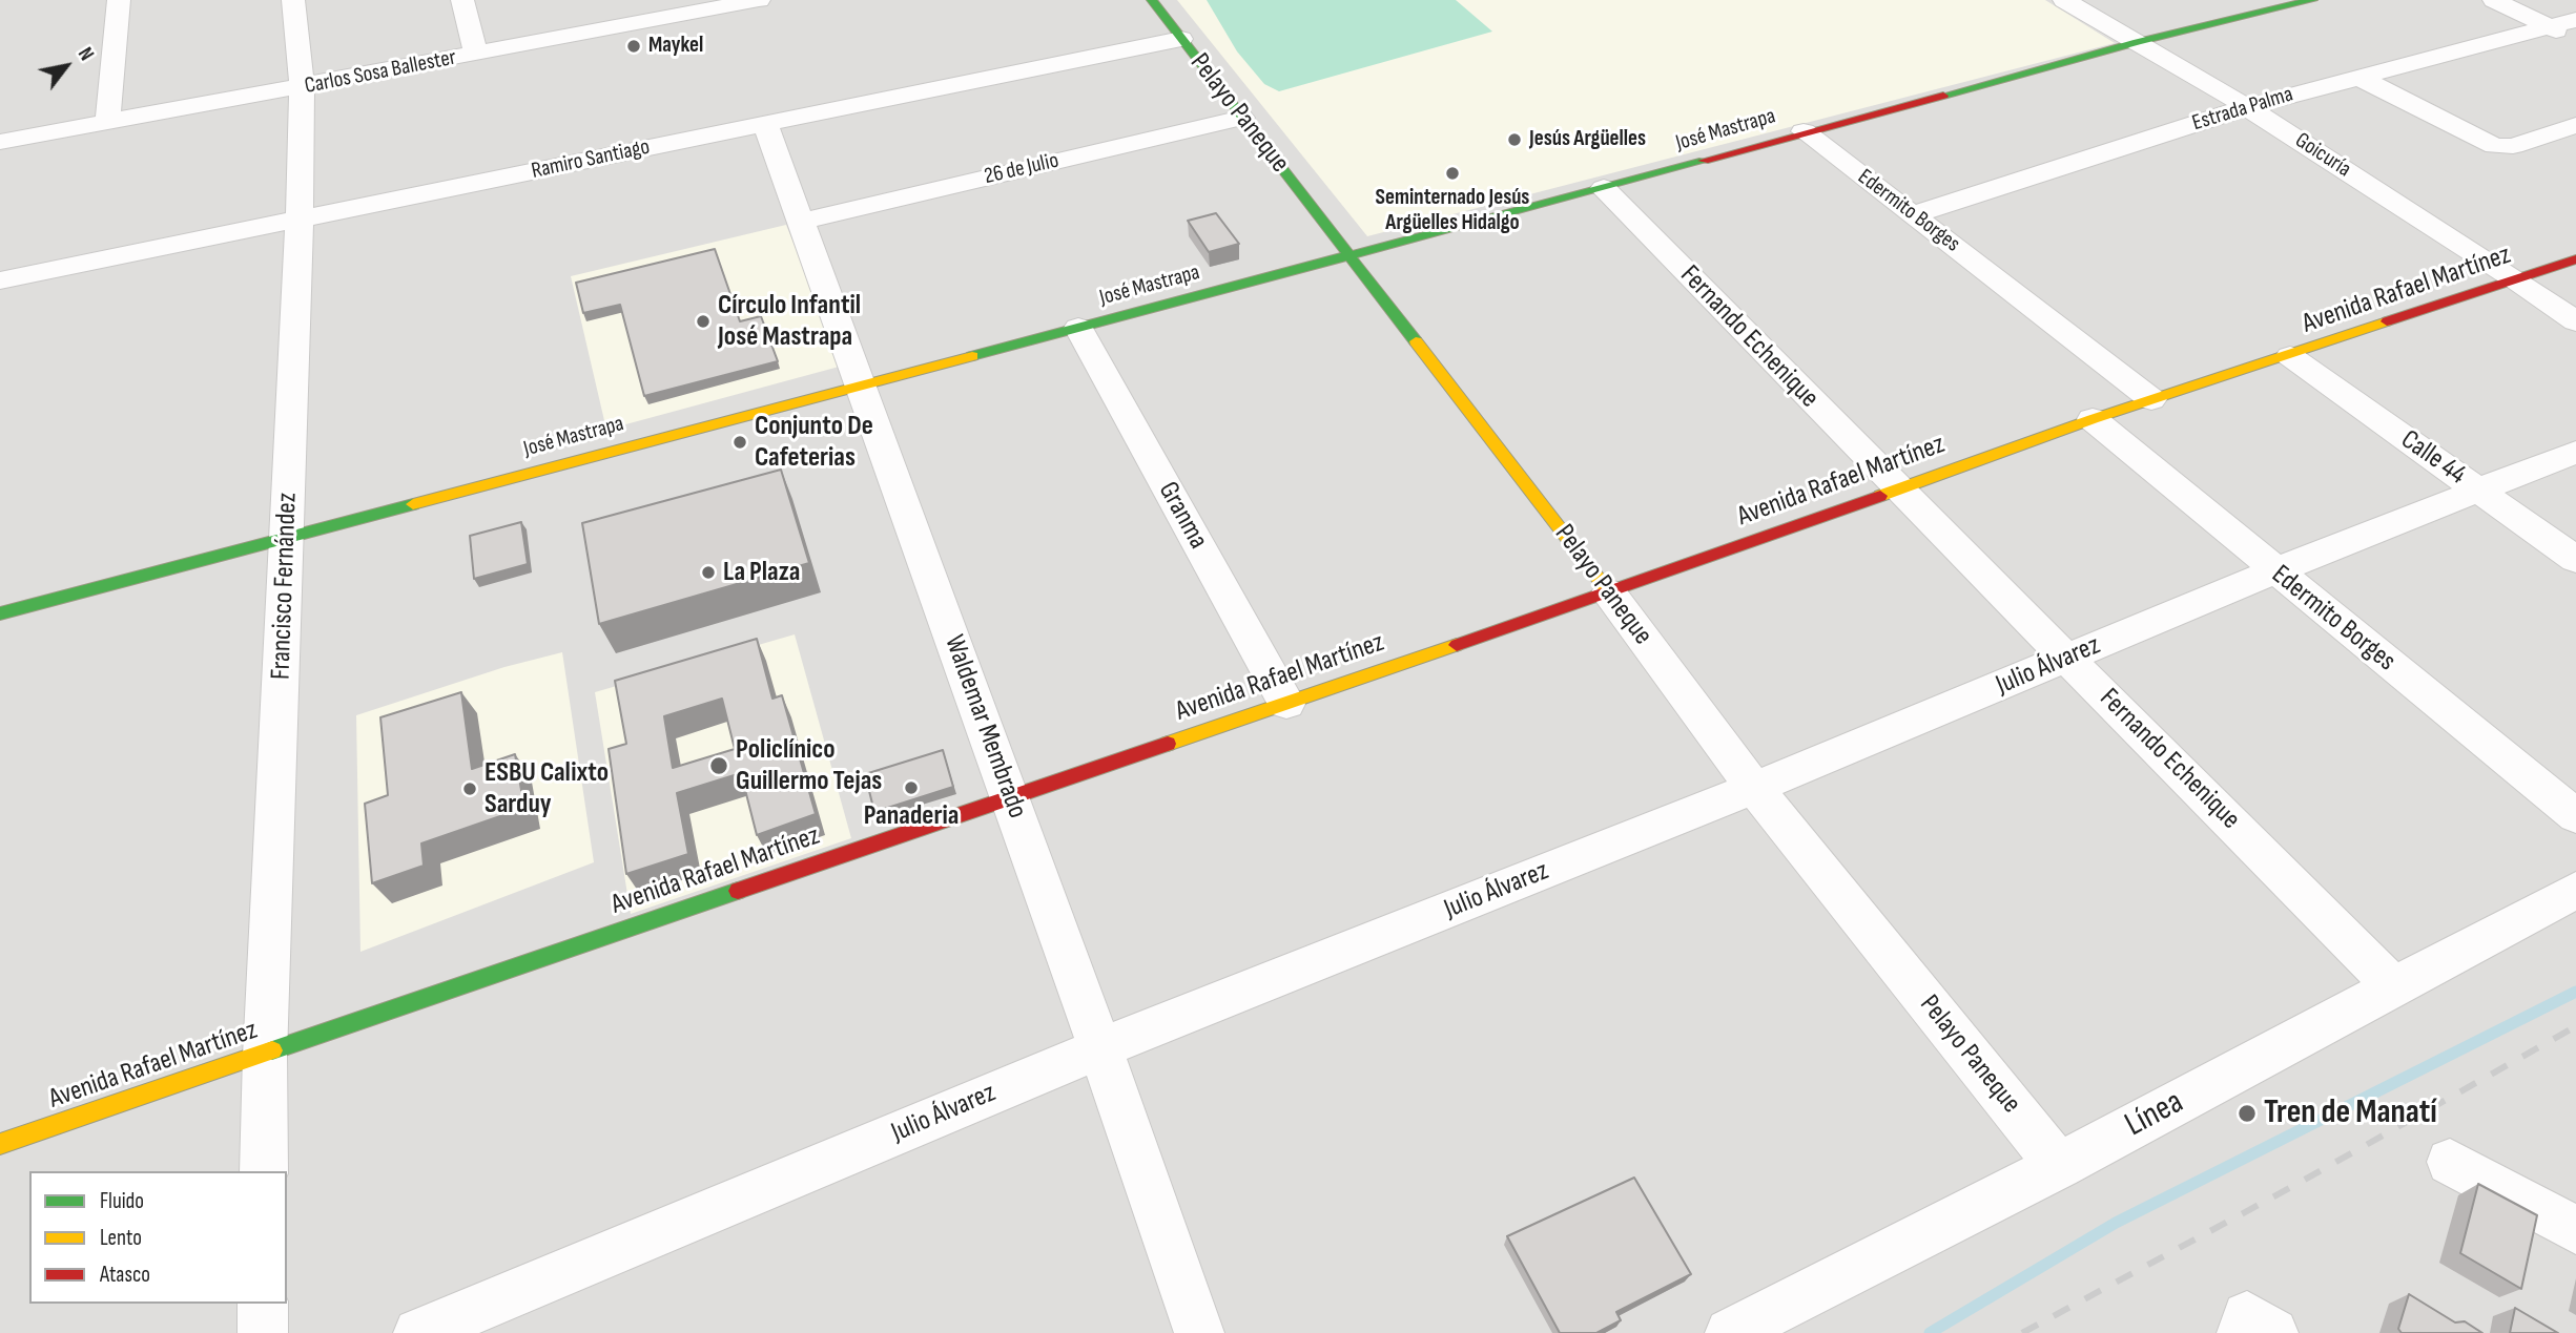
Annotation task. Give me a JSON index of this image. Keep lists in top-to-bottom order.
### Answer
{
  "streets": {
    "street": [
      "Carlos Sosa Ballester",
      "Estrada Palma",
      "Pelayo Paneque",
      "José Mastrapa",
      "Goicuría",
      "Ramiro Santiago",
      "26 de Julio",
      "Edermito Borges",
      "Avenida Rafael Martínez",
      "Fernando Echenique",
      "Calle 44",
      "Granma",
      "Francisco Fernández",
      "Julio Álvarez",
      "Waldemar Membrado",
      "Línea"
    ]
  },
  "crossings": [
    ["Carlos Sosa Ballester", "Francisco Fernández"],
    ["Estrada Palma", "Goicuría"],
    ["Estrada Palma", "Edermito Borges"],
    ["Pelayo Paneque", "José Mastrapa"],
    ["Pelayo Paneque", "Ramiro Santiago"],
    ["Pelayo Paneque", "26 de Julio"],
    ["Pelayo Paneque", "Avenida Rafael Martínez"],
    ["Pelayo Paneque", "Julio Álvarez"],
    ["Pelayo Paneque", "Línea"],
    ["José Mastrapa", "Goicuría"],
    ["José Mastrapa", "Edermito Borges"],
    ["José Mastrapa", "Fernando Echenique"],
    ["José Mastrapa", "Granma"],
    ["José Mastrapa", "Francisco Fernández"],
    ["José Mastrapa", "Waldemar Membrado"],
    ["Goicuría", "Avenida Rafael Martínez"],
    ["Ramiro Santiago", "Francisco Fernández"],
    ["Ramiro Santiago", "Waldemar Membrado"],
    ["26 de Julio", "Waldemar Membrado"],
    ["Edermito Borges", "Avenida Rafael Martínez"],
    ["Edermito Borges", "Julio Álvarez"],
    ["Avenida Rafael Martínez", "Fernando Echenique"],
    ["Avenida Rafael Martínez", "Calle 44"],
    ["Avenida Rafael Martínez", "Granma"],
    ["Avenida Rafael Martínez", "Francisco Fernández"],
    ["Avenida Rafael Martínez", "Waldemar Membrado"],
    ["Fernando Echenique", "Julio Álvarez"],
    ["Fernando Echenique", "Línea"],
    ["Calle 44", "Julio Álvarez"],
    ["Julio Álvarez", "Waldemar Membrado"]
  ],
  "places": [
    "Maykel",
    "Jesús Argüelles",
    "Seminternado Jesús Argüelles Hidalgo",
    "Círculo Infantil José Mastrapa",
    "Conjunto De Cafeterias",
    "La Plaza",
    "Policlínico Guillermo Tejas",
    "Panaderia",
    "ESBU Calixto Sarduy",
    "Tren de Manatí"
  ],
  "legend": ["Fluido", "Lento", "Atasco"],
  "north": "top right"
}
